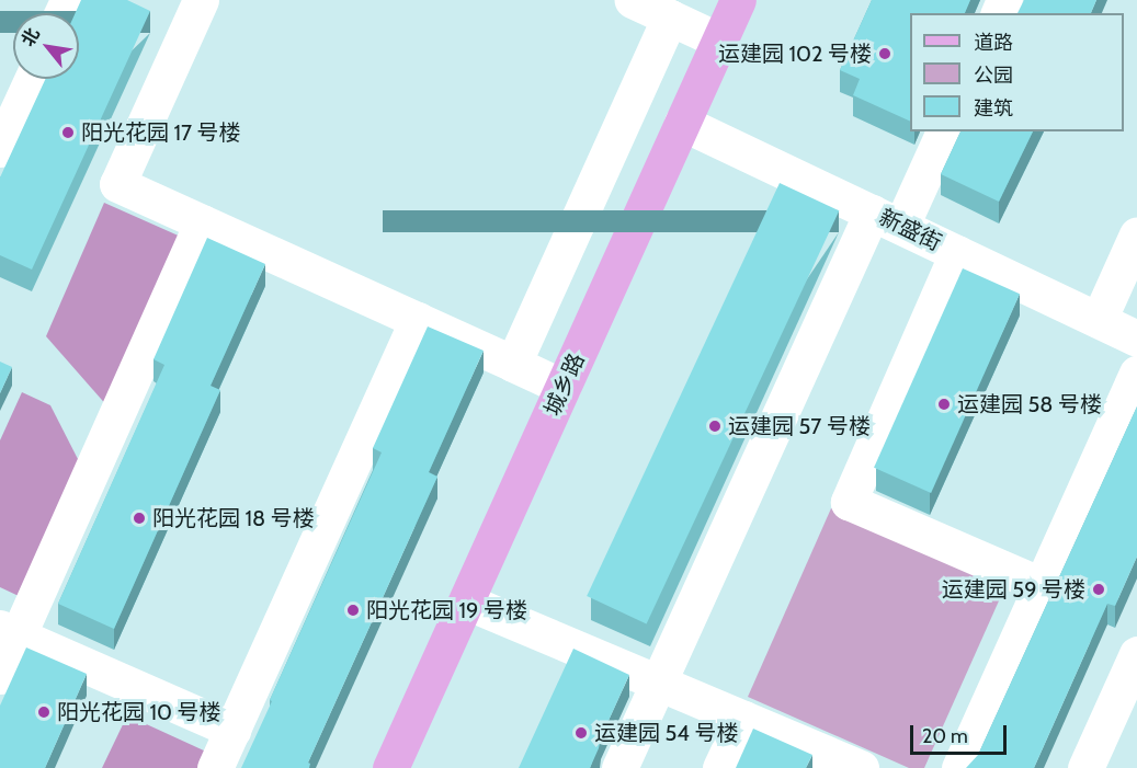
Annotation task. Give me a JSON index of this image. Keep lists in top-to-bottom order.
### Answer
{
  "streets": {
    "main road": ["城乡路"],
    "street": ["新盛街"]
  },
  "crossings": [
    ["新盛街", "城乡路"]
  ],
  "places": [
    "运建园 102 号楼",
    "阳光花园 17 号楼",
    "运建园 58 号楼",
    "运建园 57 号楼",
    "阳光花园 18 号楼",
    "运建园 59 号楼",
    "阳光花园 19 号楼",
    "阳光花园 10 号楼",
    "运建园 54 号楼"
  ],
  "legend": ["道路", "公园", "建筑"],
  "scale_bar": "20 m",
  "north": "top left"
}
